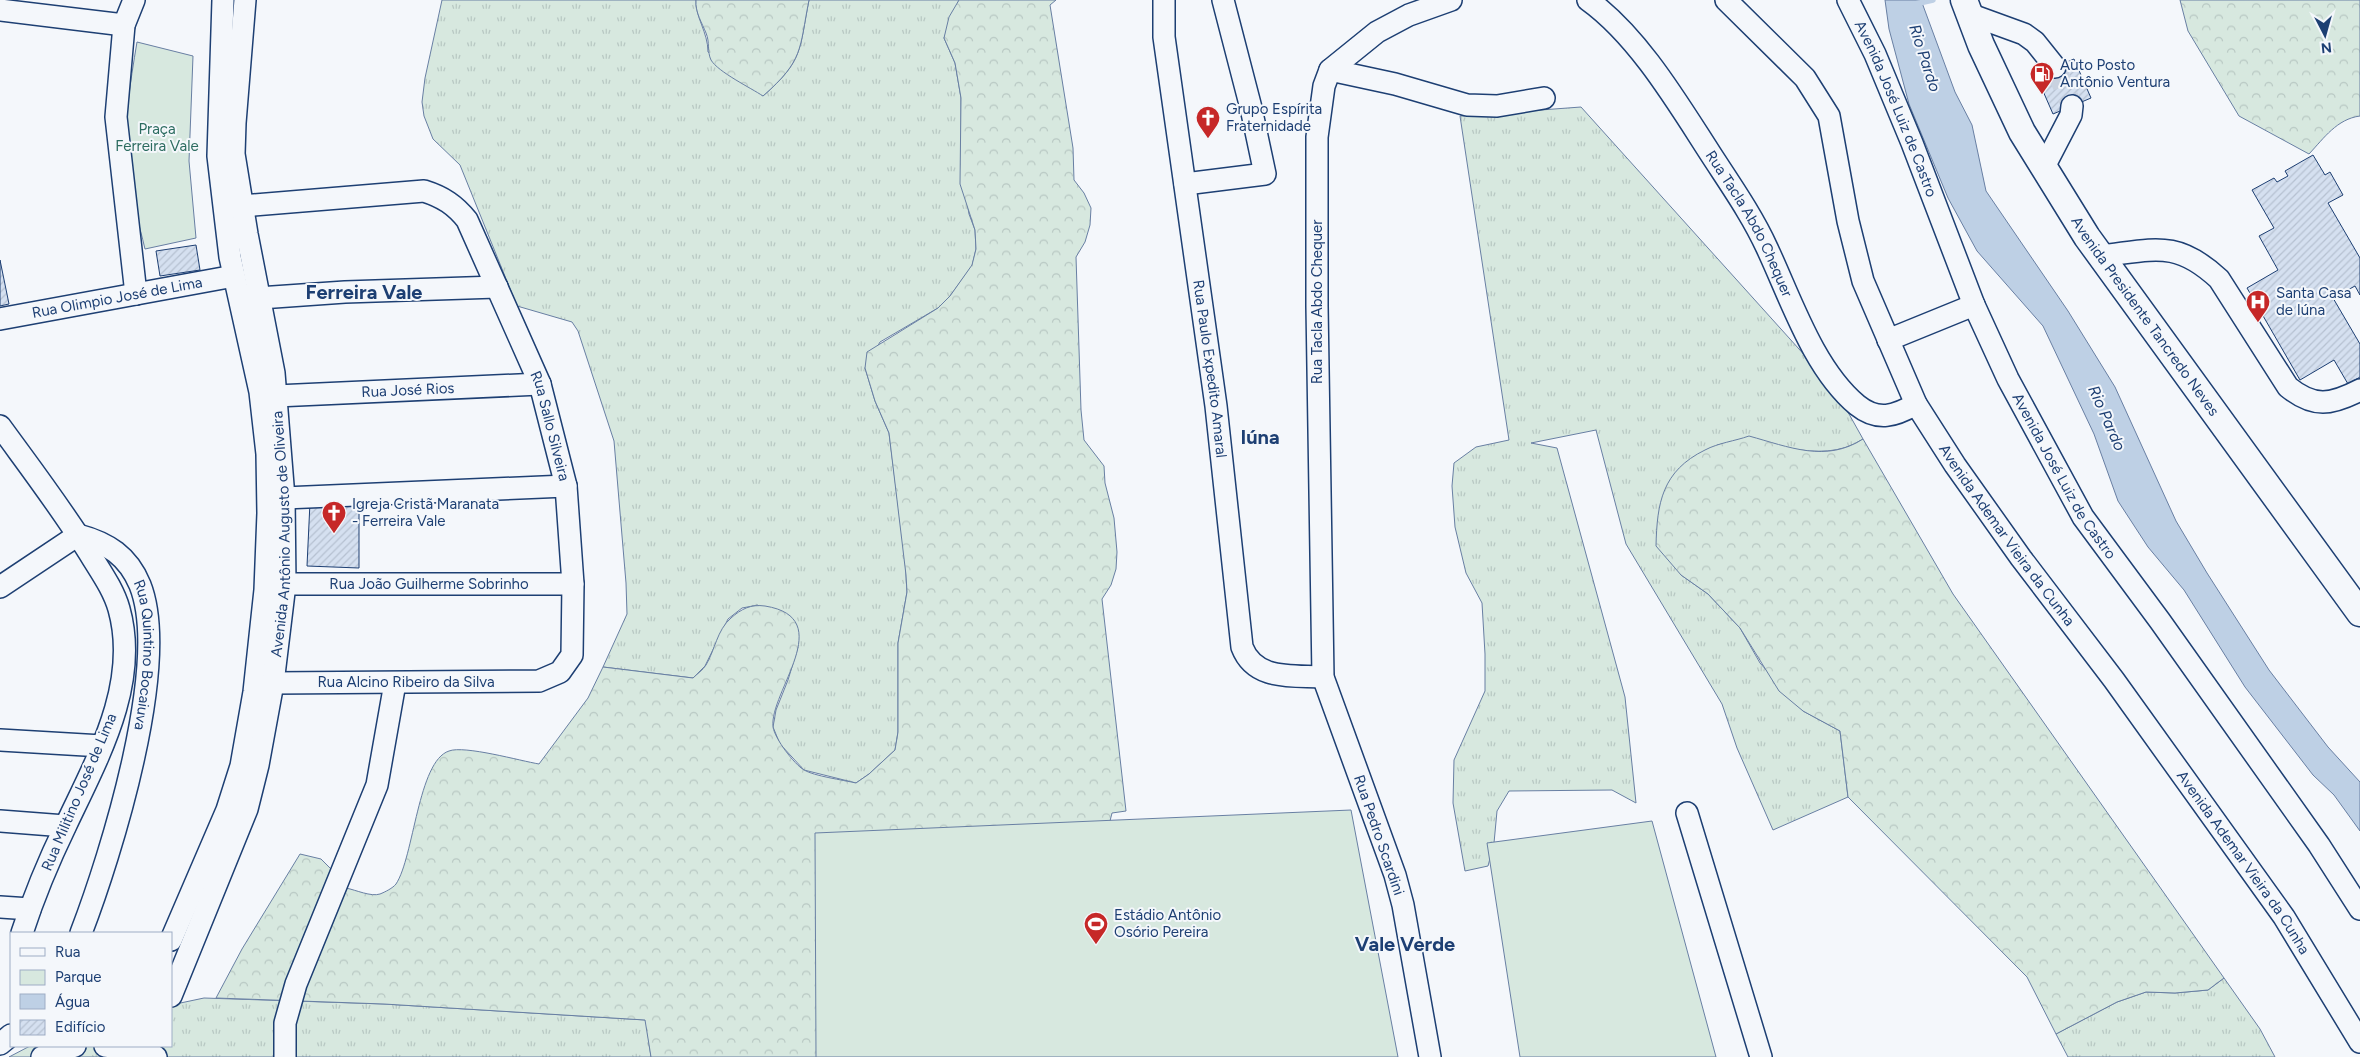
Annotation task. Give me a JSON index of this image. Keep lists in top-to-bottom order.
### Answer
{
  "streets": {
    "main road": ["Avenida Presidente Tancredo Neves"],
    "street": [
      "Avenida José Luiz de Castro",
      "Rua Tacla Abdo Chequer",
      "Rua Olimpio José de Lima",
      "Rua Paulo Expedito Amaral",
      "Rua José Rios",
      "Rua Sallo Silveira",
      "Avenida Antônio Augusto de Oliveira",
      "Avenida Ademar Vieira da Cunha",
      "Rua João Guilherme Sobrinho",
      "Rua Quintino Bocaiuva",
      "Rua Alcino Ribeiro da Silva",
      "Rua Militino José de Lima",
      "Rua Pedro Scardini"
    ]
  },
  "crossings": [
    ["Rua Tacla Abdo Chequer", "Rua Paulo Expedito Amaral"],
    ["Rua Tacla Abdo Chequer", "Avenida Ademar Vieira da Cunha"],
    ["Rua Tacla Abdo Chequer", "Rua Pedro Scardini"],
    ["Rua Olimpio José de Lima", "Avenida Antônio Augusto de Oliveira"],
    ["Rua Paulo Expedito Amaral", "Rua Pedro Scardini"],
    ["Rua José Rios", "Rua Sallo Silveira"],
    ["Rua José Rios", "Avenida Antônio Augusto de Oliveira"],
    ["Rua Sallo Silveira", "Avenida Antônio Augusto de Oliveira"],
    ["Rua Sallo Silveira", "Rua João Guilherme Sobrinho"],
    ["Rua Sallo Silveira", "Rua Alcino Ribeiro da Silva"],
    ["Avenida Antônio Augusto de Oliveira", "Rua João Guilherme Sobrinho"],
    ["Avenida Antônio Augusto de Oliveira", "Rua Alcino Ribeiro da Silva"],
    ["Rua Quintino Bocaiuva", "Rua Militino José de Lima"]
  ],
  "districts": ["Ferreira Vale", "Iúna", "Vale Verde"],
  "water": ["Rio Pardo"],
  "parks": ["Praça Ferreira Vale"],
  "places": {
    "fuel station": ["Auto Posto Antônio Ventura"],
    "church": ["Grupo Espírita Fraternidade", "Igreja Cristã Maranata - Ferreira Vale"],
    "hospital": ["Santa Casa de Iúna"],
    "sports": ["Estádio Antônio Osório Pereira"]
  },
  "legend": [
    "Rua",
    "Parque",
    "Água",
    "Edifício"
  ],
  "north": "bottom"
}
